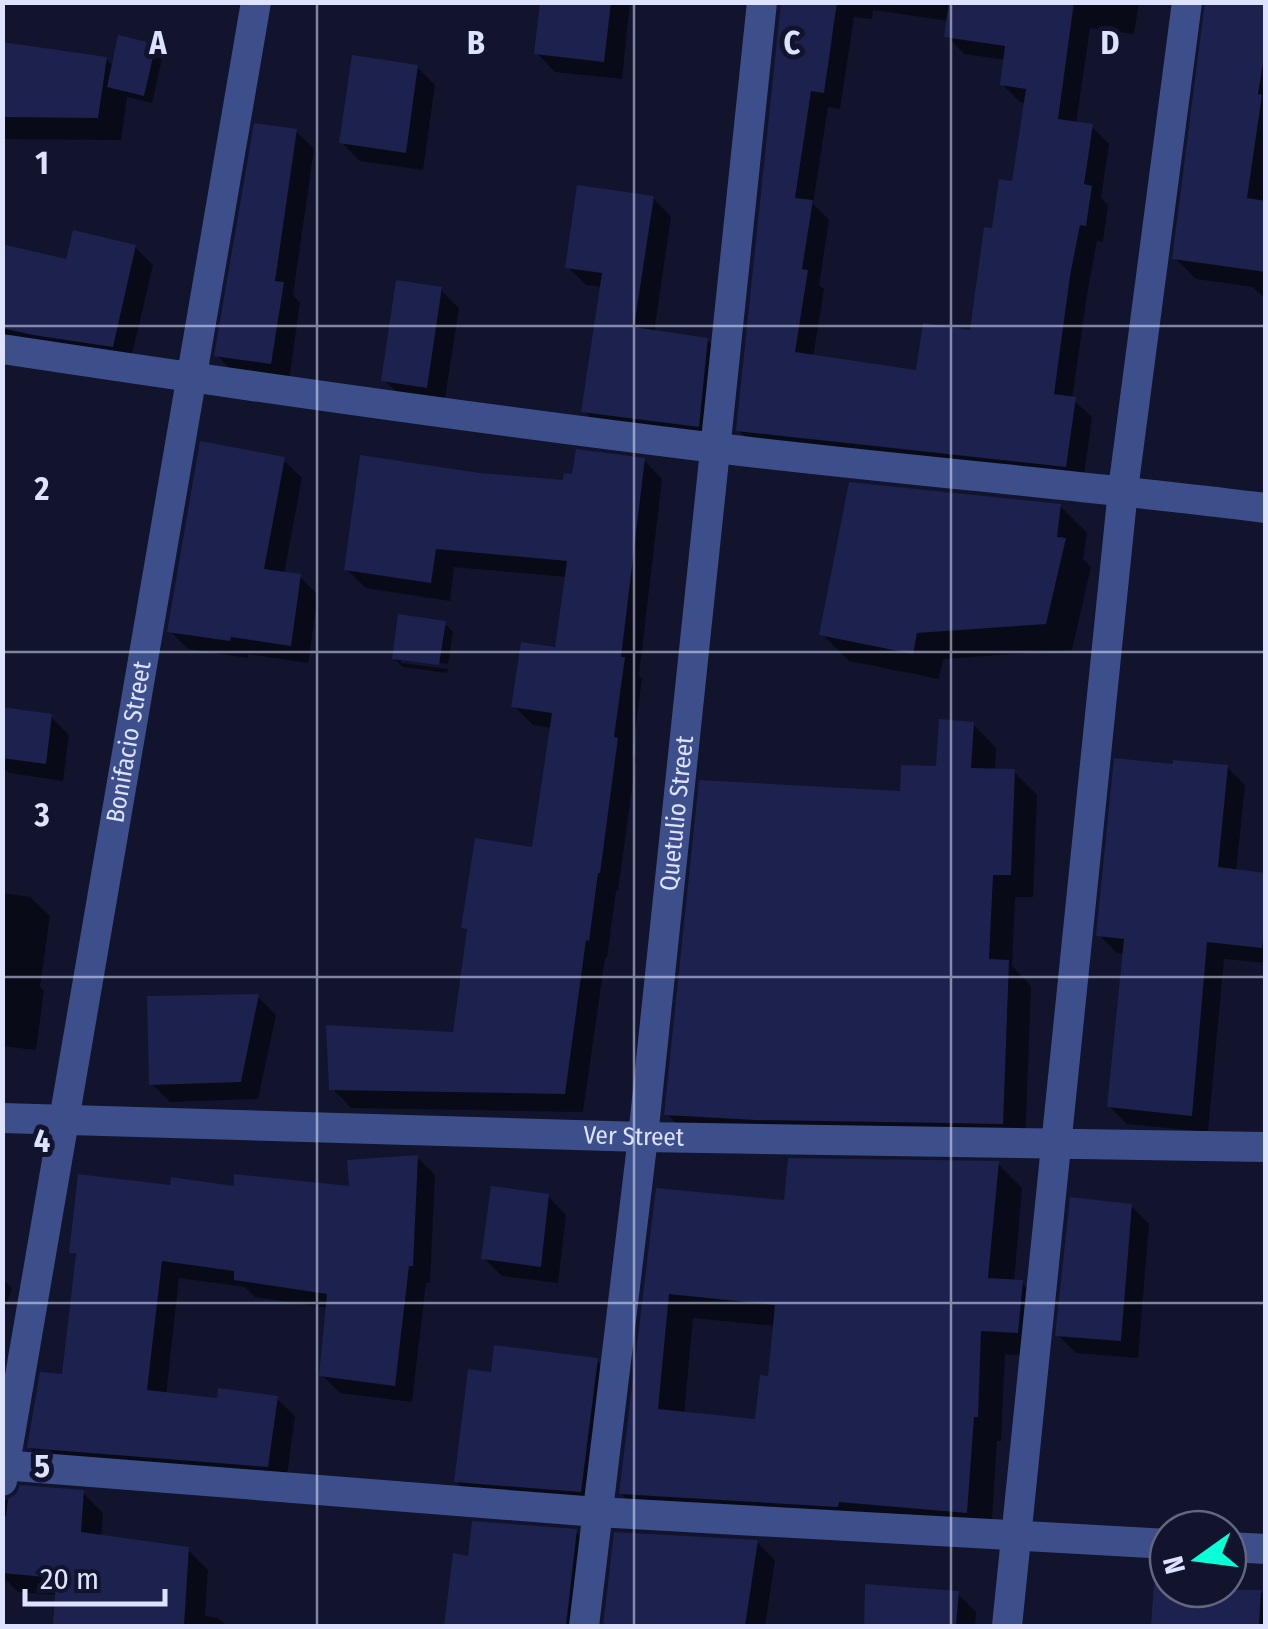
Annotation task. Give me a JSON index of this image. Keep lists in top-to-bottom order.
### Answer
{
  "streets": {
    "street": ["Bonifacio Street", "Quetulio Street", "Ver Street"]
  },
  "crossings": [
    ["Bonifacio Street", "Ver Street"],
    ["Quetulio Street", "Ver Street"]
  ],
  "scale_bar": "20 m",
  "north": "left",
  "grid": {
    "columns": [
      "A",
      "B",
      "C",
      "D"
    ],
    "rows": [
      "1",
      "2",
      "3",
      "4",
      "5"
    ]
  }
}
